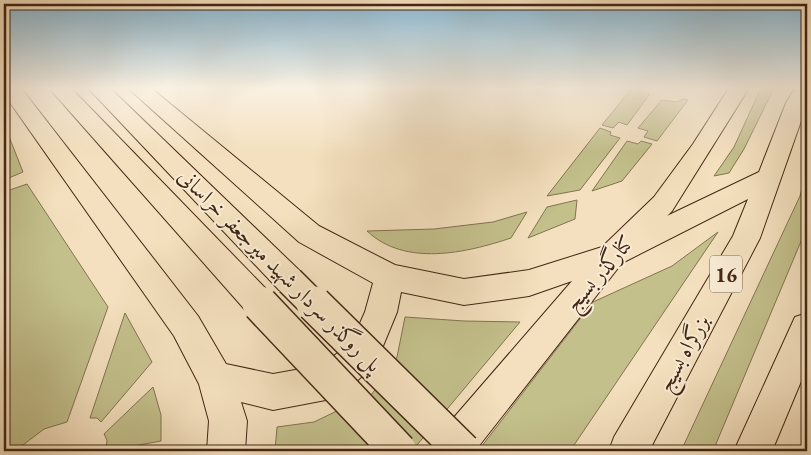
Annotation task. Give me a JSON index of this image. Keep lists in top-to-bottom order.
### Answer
{
  "streets": {
    "main road": [
      "پل روگذر سردار شهید میرجعفر خراسانی",
      "کنارگذر بسیج",
      "16",
      "بزرگراه بسیج"
    ]
  }
}
